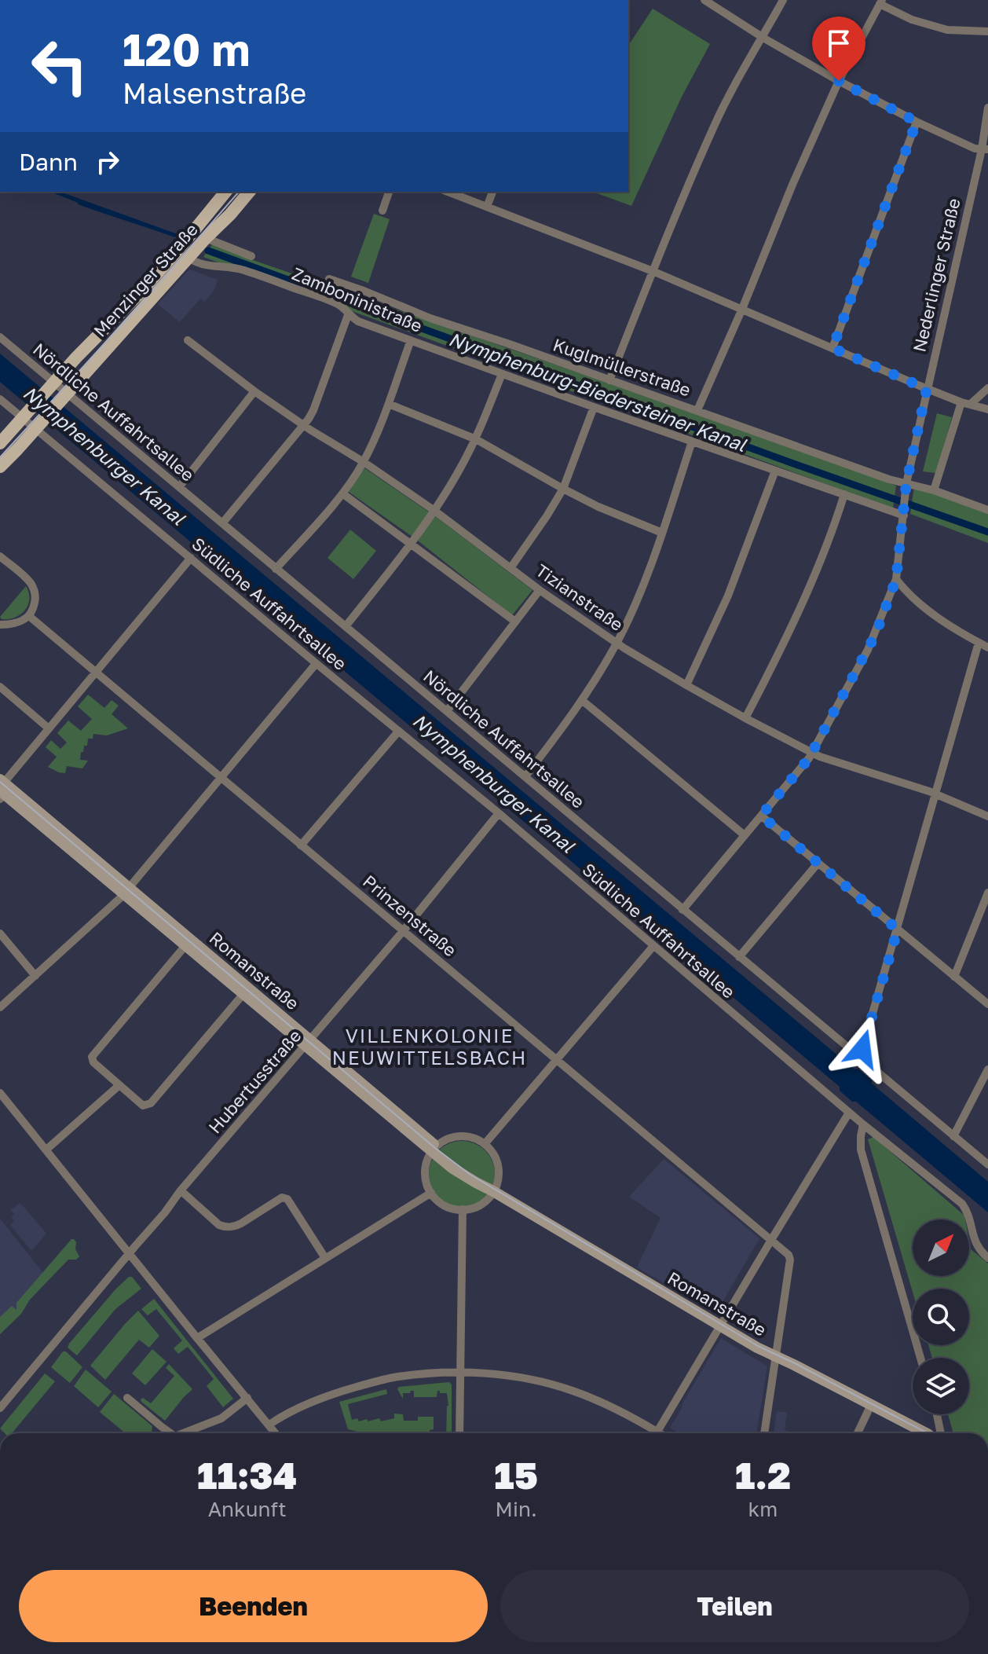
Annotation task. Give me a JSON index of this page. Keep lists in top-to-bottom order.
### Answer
{
  "streets": {
    "main road": ["Menzinger Straße", "Romanstraße"],
    "street": [
      "Nederlinger Straße",
      "Zamboninistraße",
      "Kuglmüllerstraße",
      "Nördliche Auffahrtsallee",
      "Tizianstraße",
      "Südliche Auffahrtsallee",
      "Prinzenstraße",
      "Hubertusstraße"
    ]
  },
  "crossings": [
    ["Nederlinger Straße", "Zamboninistraße"],
    ["Nederlinger Straße", "Kuglmüllerstraße"],
    ["Nederlinger Straße", "Nördliche Auffahrtsallee"],
    ["Nederlinger Straße", "Tizianstraße"],
    ["Menzinger Straße", "Zamboninistraße"],
    ["Menzinger Straße", "Nördliche Auffahrtsallee"],
    ["Menzinger Straße", "Südliche Auffahrtsallee"],
    ["Südliche Auffahrtsallee", "Hubertusstraße"],
    ["Prinzenstraße", "Romanstraße"],
    ["Prinzenstraße", "Hubertusstraße"],
    ["Romanstraße", "Hubertusstraße"]
  ],
  "districts": ["VILLENKOLONIE NEUWITTELSBACH"],
  "water": ["Nymphenburg-Biedersteiner Kanal", "Nymphenburger Kanal"],
  "north": "top right",
  "page": {
    "turn": ["120 m", "Malsenstraße"],
    "then": "Dann",
    "eta": [
      "11:34",
      "Ankunft",
      "15",
      "Min.",
      "1.2",
      "km"
    ],
    "buttons": ["Beenden", "Teilen"]
  }
}
